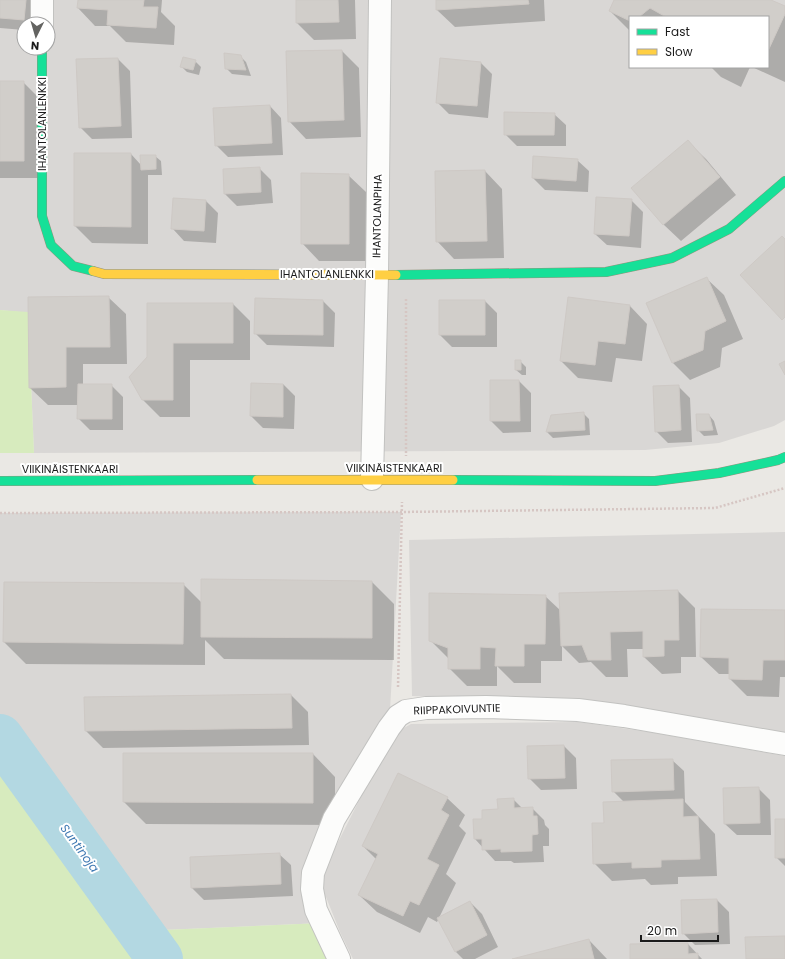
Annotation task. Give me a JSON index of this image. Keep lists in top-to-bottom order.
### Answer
{
  "streets": {
    "street": [
      "IHANTOLANLENKKI",
      "IHANTOLANPIHA",
      "VIIKINÄISTENKAARI",
      "RIIPPAKOIVUNTIE"
    ]
  },
  "crossings": [
    ["IHANTOLANLENKKI", "IHANTOLANPIHA"],
    ["IHANTOLANPIHA", "VIIKINÄISTENKAARI"]
  ],
  "water": ["Suntinoja"],
  "legend": ["Fast", "Slow"],
  "scale_bar": "20 m",
  "north": "bottom"
}
